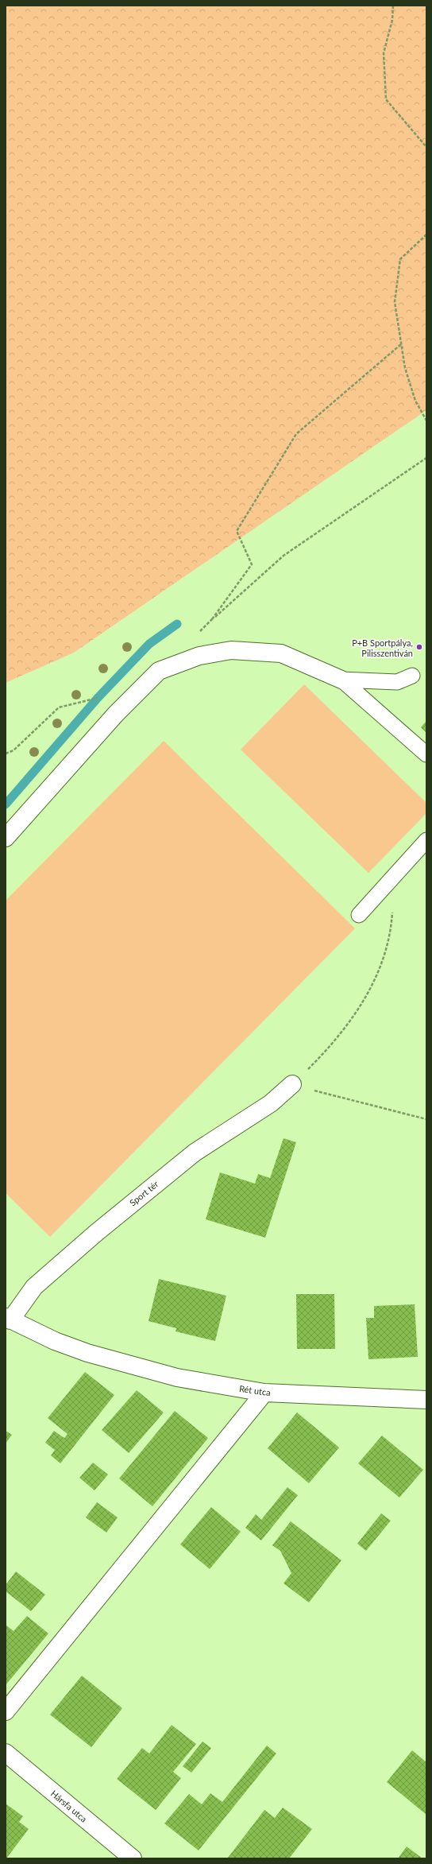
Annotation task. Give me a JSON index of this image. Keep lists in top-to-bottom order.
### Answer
{
  "streets": {
    "street": ["Sport tér", "Rét utca", "Hársfa utca"]
  },
  "crossings": [
    ["Sport tér", "Rét utca"]
  ],
  "places": ["P+B Sportpálya, Pilisszentiván"]
}
